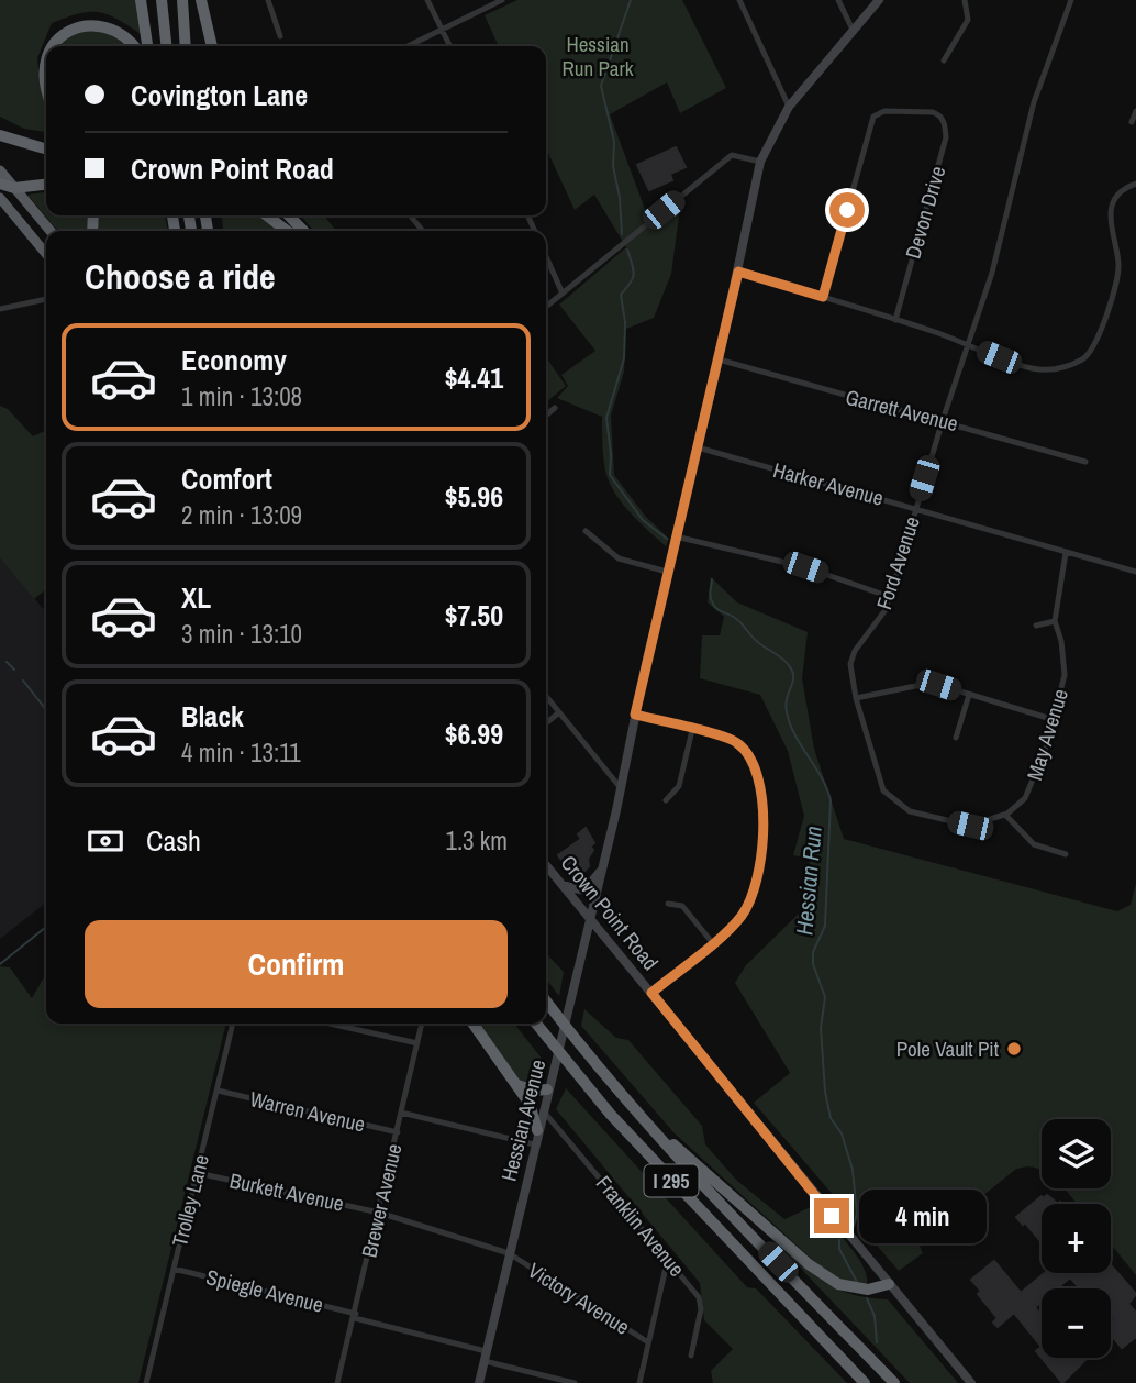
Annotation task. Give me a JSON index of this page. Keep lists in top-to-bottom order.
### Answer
{
  "streets": {
    "highway": ["I 295"],
    "main road": ["Crown Point Road", "Hessian Avenue"],
    "street": [
      "Devon Drive",
      "Garrett Avenue",
      "Harker Avenue",
      "Ford Avenue",
      "May Avenue",
      "Warren Avenue",
      "Burkett Avenue",
      "Trolley Lane",
      "Brewer Avenue",
      "Franklin Avenue",
      "Spiegle Avenue",
      "Victory Avenue"
    ]
  },
  "crossings": [
    ["Garrett Avenue", "Ford Avenue"],
    ["Garrett Avenue", "Hessian Avenue"],
    ["Harker Avenue", "Ford Avenue"],
    ["Harker Avenue", "May Avenue"],
    ["Harker Avenue", "Hessian Avenue"],
    ["Ford Avenue", "May Avenue"],
    ["Crown Point Road", "Hessian Avenue"],
    ["Warren Avenue", "Trolley Lane"],
    ["Warren Avenue", "Brewer Avenue"],
    ["Hessian Avenue", "Burkett Avenue"],
    ["Hessian Avenue", "Franklin Avenue"],
    ["Hessian Avenue", "Spiegle Avenue"],
    ["Hessian Avenue", "Victory Avenue"],
    ["Burkett Avenue", "Trolley Lane"],
    ["Burkett Avenue", "Brewer Avenue"],
    ["Burkett Avenue", "Victory Avenue"],
    ["Trolley Lane", "Spiegle Avenue"],
    ["Brewer Avenue", "Spiegle Avenue"]
  ],
  "water": ["Hessian Run"],
  "parks": ["Hessian Run Park"],
  "places": ["Pole Vault Pit"],
  "page": {
    "banner": ["Covington Lane", "Crown Point Road"],
    "heading": "Choose a ride",
    "list": [
      {
        "name": "Economy",
        "note": "1 min · 13:08",
        "value": "$4.41"
      },
      {
        "name": "Comfort",
        "note": "2 min · 13:09",
        "value": "$5.96"
      },
      {
        "name": "XL",
        "note": "3 min · 13:10",
        "value": "$7.50"
      },
      {
        "name": "Black",
        "note": "4 min · 13:11",
        "value": "$6.99"
      }
    ],
    "pay": ["Cash", "1.3 km"],
    "buttons": "Confirm",
    "map_buttons": ["+", "−"],
    "bubble": "4 min"
  }
}
